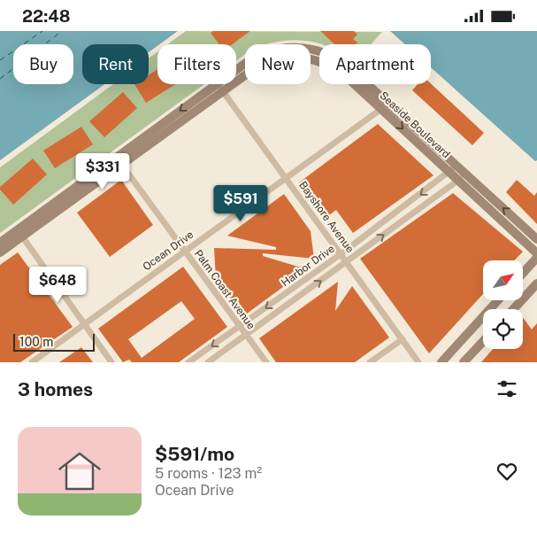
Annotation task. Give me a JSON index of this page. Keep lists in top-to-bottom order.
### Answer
{
  "streets": {
    "street": [
      "Seaside Boulevard",
      "Bayshore Avenue",
      "Ocean Drive",
      "Harbor Drive",
      "Palm Coast Avenue"
    ]
  },
  "crossings": [
    ["Seaside Boulevard", "Bayshore Avenue"],
    ["Seaside Boulevard", "Ocean Drive"],
    ["Seaside Boulevard", "Harbor Drive"],
    ["Seaside Boulevard", "Palm Coast Avenue"],
    ["Bayshore Avenue", "Ocean Drive"],
    ["Bayshore Avenue", "Harbor Drive"],
    ["Ocean Drive", "Palm Coast Avenue"],
    ["Harbor Drive", "Palm Coast Avenue"]
  ],
  "scale_bar": "100 m",
  "north": "top right",
  "page": {
    "status": "22:48",
    "chip": [
      "Buy",
      "Rent",
      "Filters",
      "New",
      "Apartment"
    ],
    "price": ["$331", "$591", "$648"],
    "scale": "100 m",
    "heading": "3 homes",
    "list": [
      {
        "name": "$591/mo",
        "note": "5 rooms · 123 m² · Ocean Drive"
      }
    ]
  }
}
